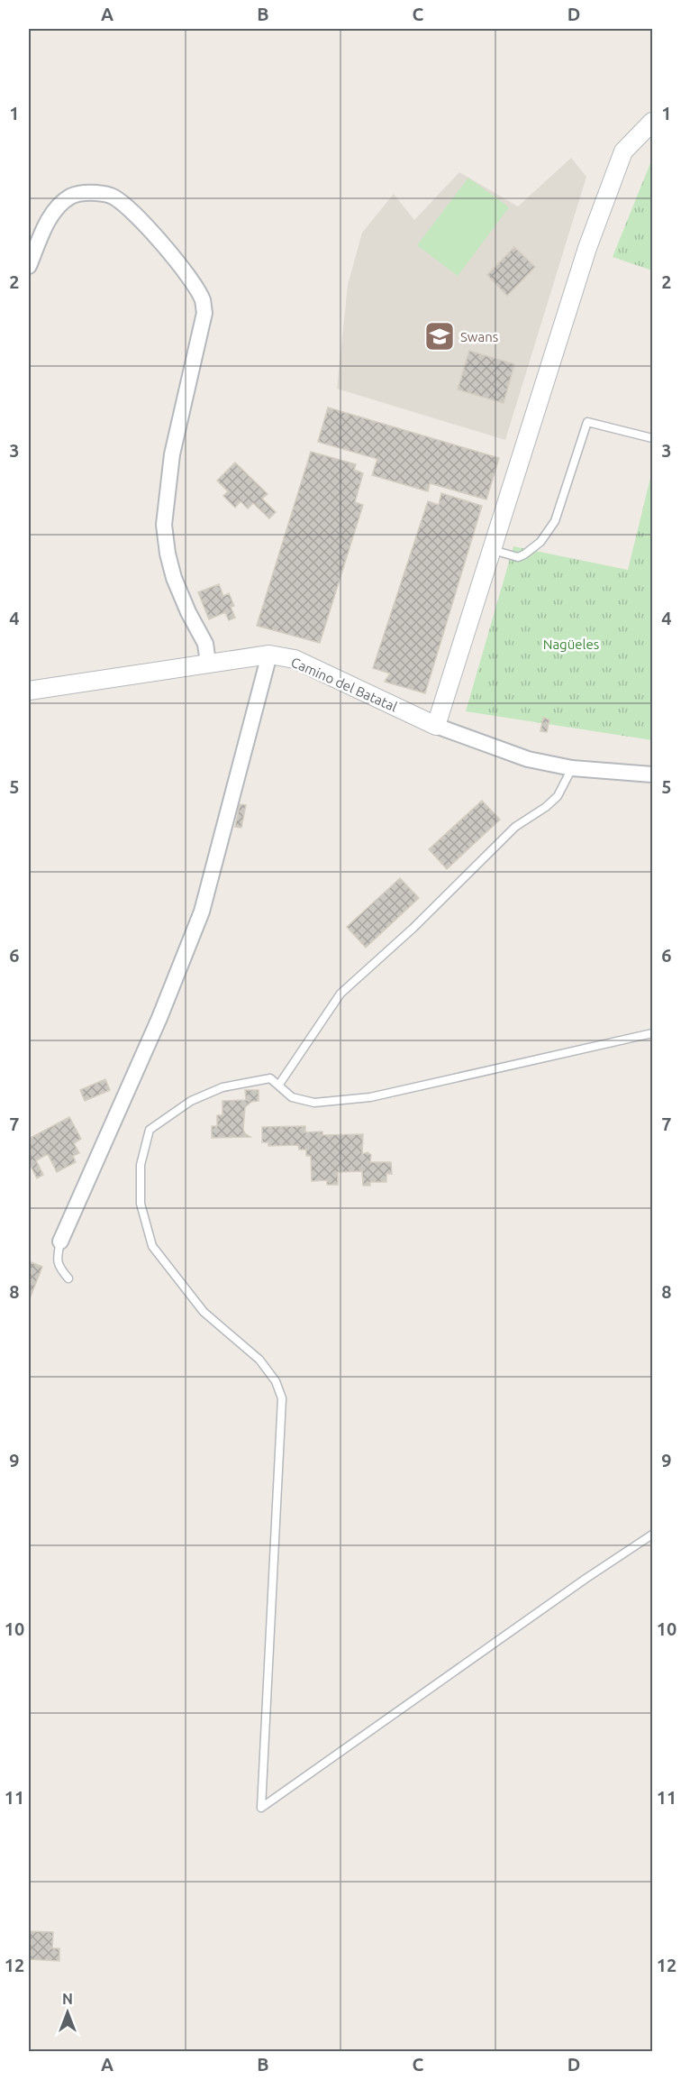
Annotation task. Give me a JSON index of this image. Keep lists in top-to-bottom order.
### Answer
{
  "streets": {
    "street": ["Camino del Batatal"]
  },
  "parks": ["Nagüeles"],
  "places": {
    "school or university": ["Swans"]
  },
  "north": "top",
  "grid": {
    "columns": [
      "A",
      "B",
      "C",
      "D"
    ],
    "rows": [
      "1",
      "2",
      "3",
      "4",
      "5",
      "6",
      "7",
      "8",
      "9",
      "10",
      "11",
      "12"
    ]
  }
}
